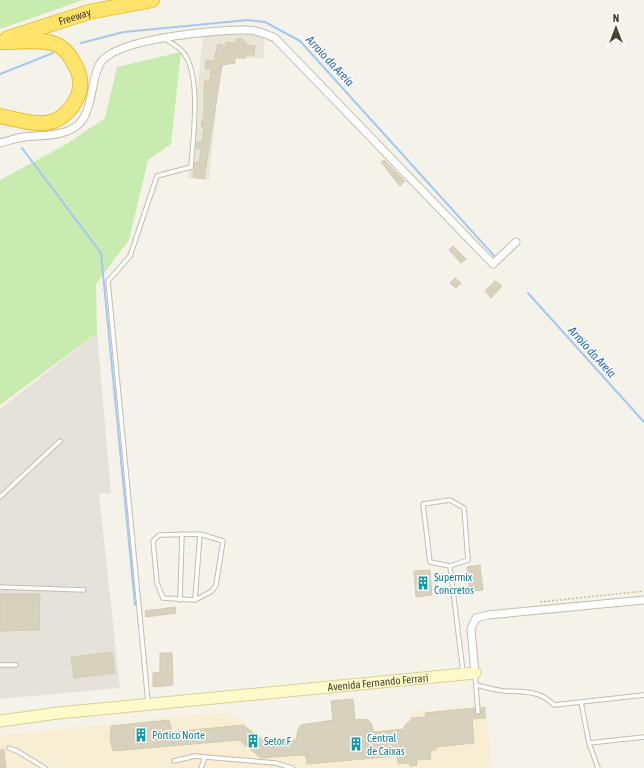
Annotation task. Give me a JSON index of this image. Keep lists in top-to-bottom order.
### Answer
{
  "streets": {
    "highway": ["Freeway"],
    "street": ["Avenida Fernando Ferrari"]
  },
  "water": ["Arroio da Areia"],
  "places": {
    "building": [
      "Supermix Concretos",
      "Pórtico Norte",
      "Setor F",
      "Central de Caixas"
    ]
  },
  "north": "top"
}
